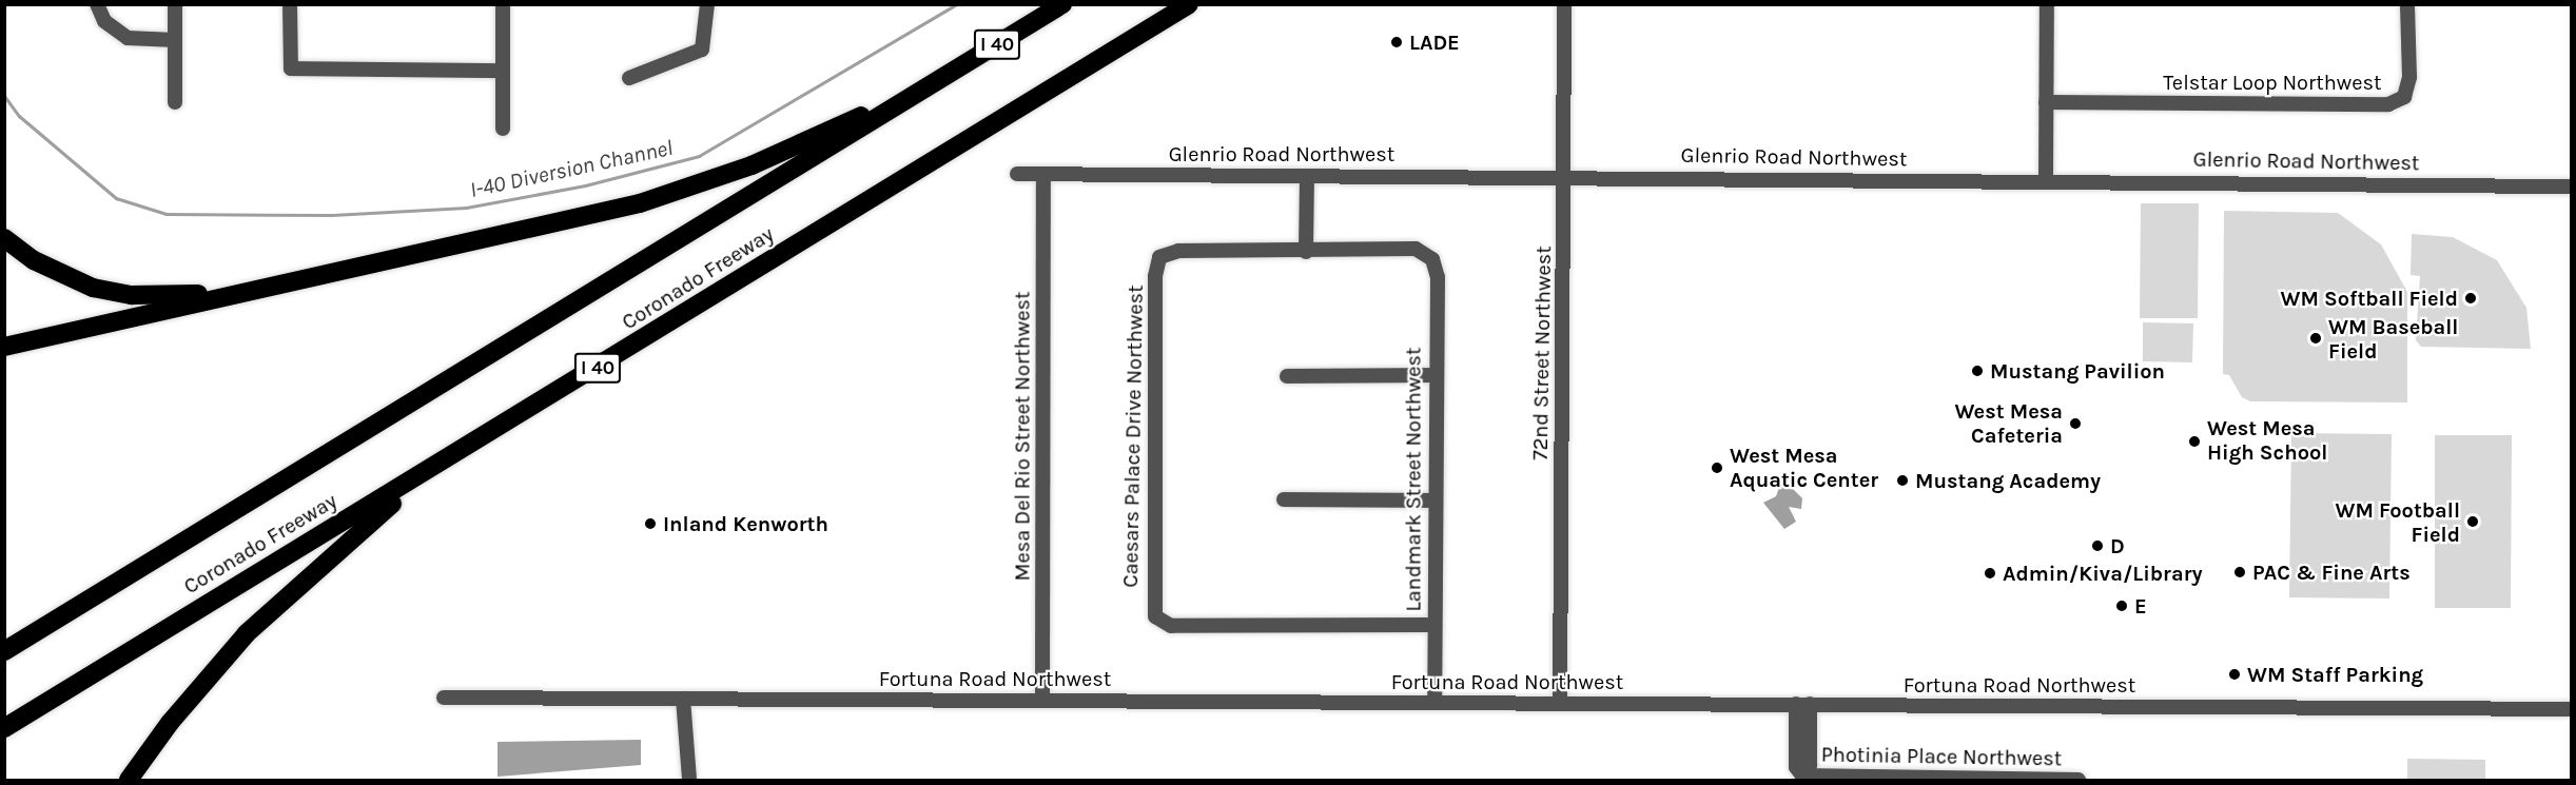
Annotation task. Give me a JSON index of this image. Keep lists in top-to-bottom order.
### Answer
{
  "streets": {
    "highway": ["I 40", "Coronado Freeway"],
    "street": [
      "Telstar Loop Northwest",
      "Glenrio Road Northwest",
      "72nd Street Northwest",
      "Mesa Del Rio Street Northwest",
      "Caesars Palace Drive Northwest",
      "Landmark Street Northwest",
      "Fortuna Road Northwest",
      "Photinia Place Northwest"
    ]
  },
  "crossings": [
    ["Glenrio Road Northwest", "72nd Street Northwest"],
    ["Glenrio Road Northwest", "Mesa Del Rio Street Northwest"],
    ["72nd Street Northwest", "Fortuna Road Northwest"],
    ["Mesa Del Rio Street Northwest", "Fortuna Road Northwest"],
    ["Caesars Palace Drive Northwest", "Landmark Street Northwest"],
    ["Landmark Street Northwest", "Fortuna Road Northwest"]
  ],
  "water": ["I-40 Diversion Channel"],
  "places": [
    "LADE",
    "WM Softball Field",
    "WM Baseball Field",
    "Mustang Pavilion",
    "West Mesa Cafeteria",
    "West Mesa High School",
    "West Mesa Aquatic Center",
    "Mustang Academy",
    "WM Football Field",
    "Inland Kenworth",
    "D",
    "PAC & Fine Arts",
    "Admin/Kiva/Library",
    "E",
    "WM Staff Parking"
  ]
}
